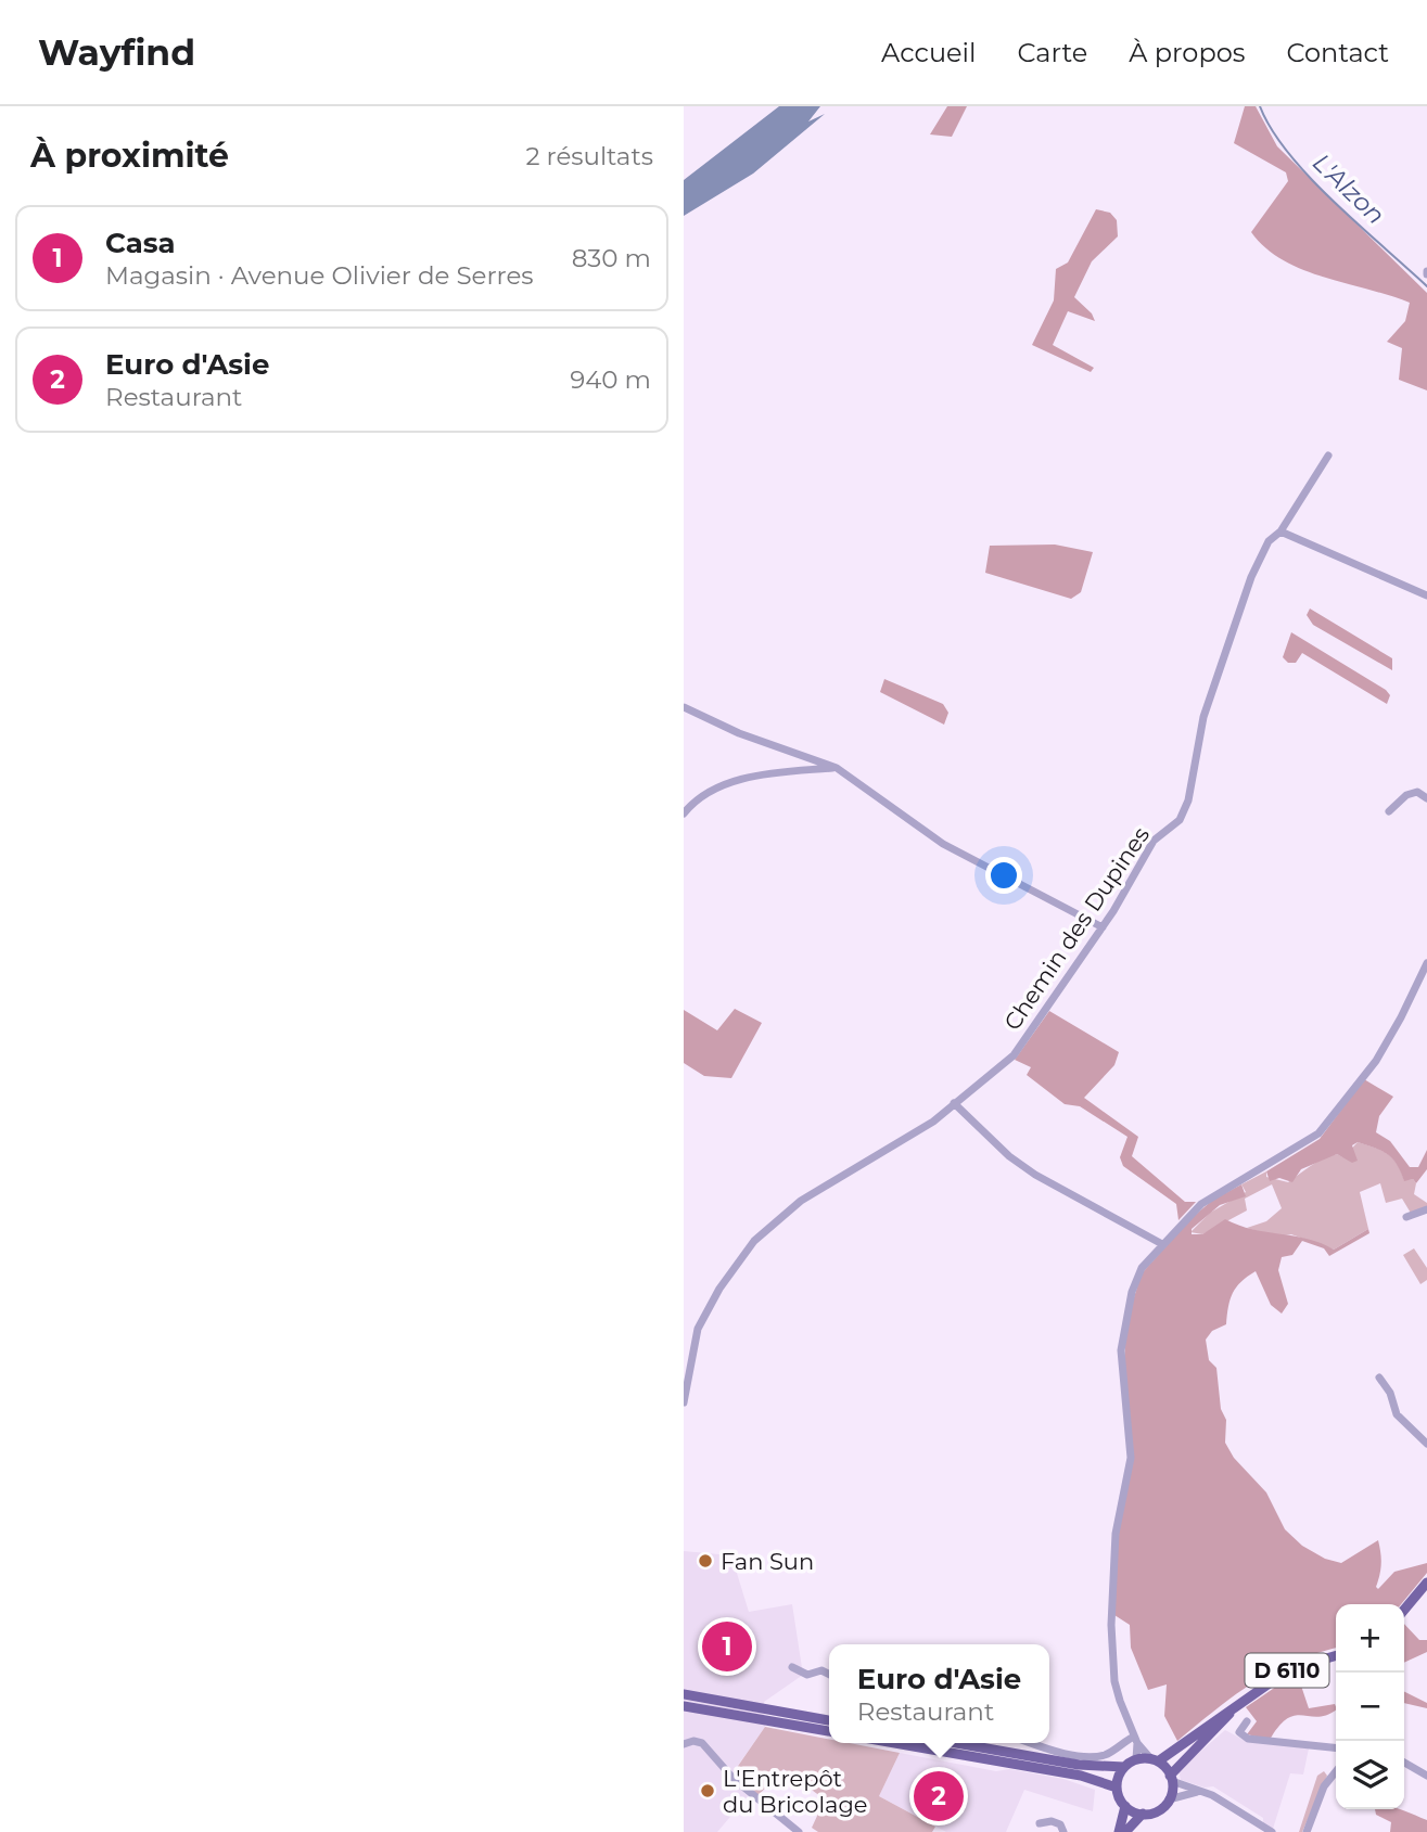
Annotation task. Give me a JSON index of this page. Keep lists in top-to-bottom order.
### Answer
{
  "streets": {
    "main road": ["D 6110"],
    "street": ["Chemin des Dupines"]
  },
  "water": ["L'Alzon"],
  "places": ["Fan Sun", "L'Entrepôt du Bricolage"],
  "page": {
    "header": "Wayfind",
    "nav": [
      "Accueil",
      "Carte",
      "À propos",
      "Contact"
    ],
    "heading": ["À proximité", "2 résultats"],
    "list": [
      {
        "mark": "1",
        "name": "Casa",
        "note": "Magasin · Avenue Olivier de Serres",
        "value": "830 m"
      },
      {
        "mark": "2",
        "name": "Euro d'Asie",
        "note": "Restaurant",
        "value": "940 m"
      }
    ],
    "map_buttons": ["+", "−"],
    "pins": ["1", "2"],
    "popup": ["Euro d'Asie", "Restaurant"]
  }
}
